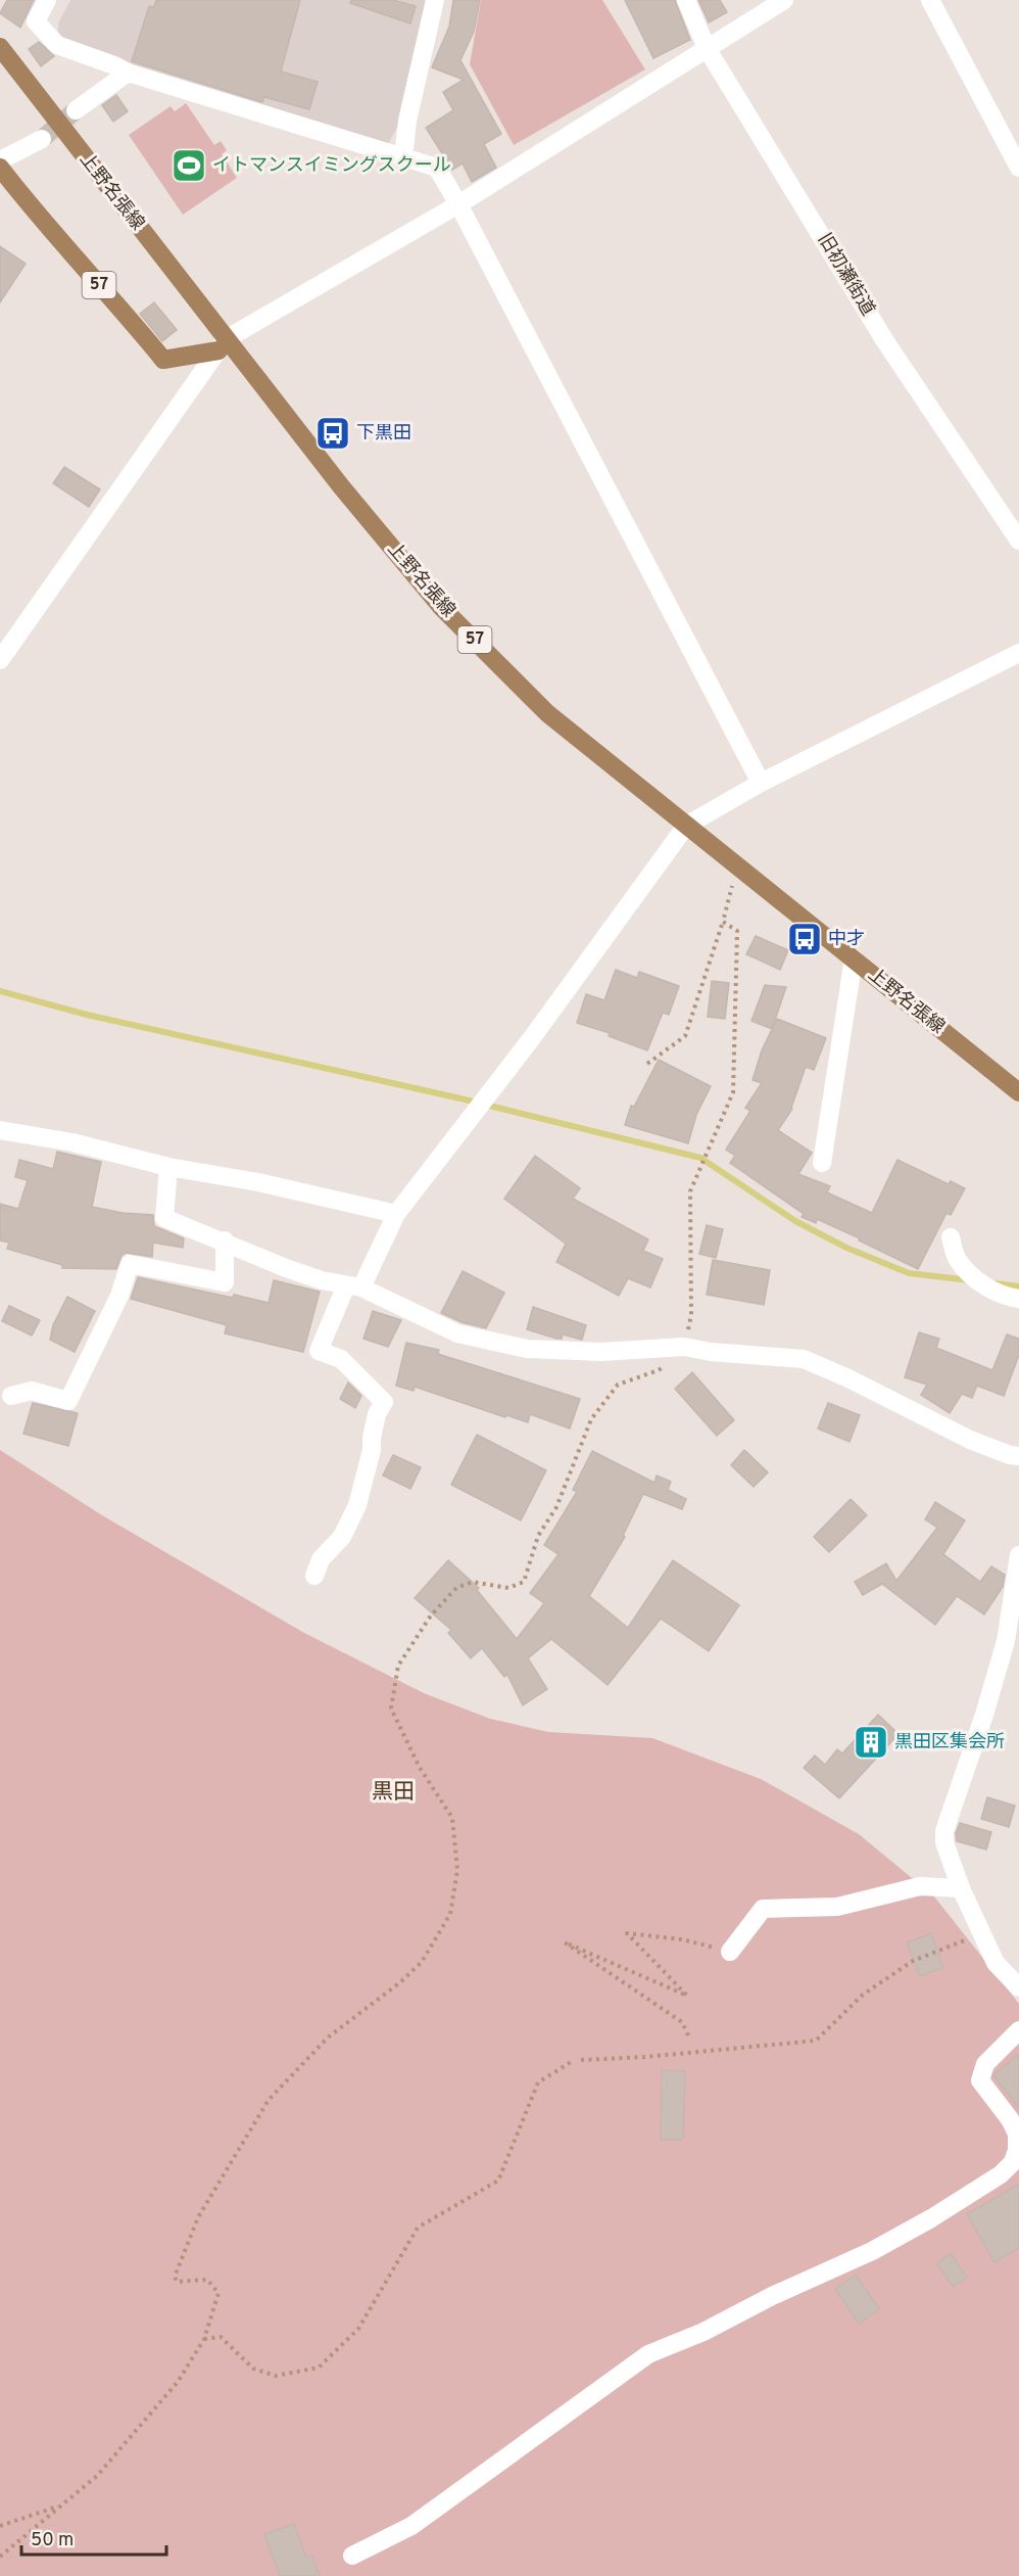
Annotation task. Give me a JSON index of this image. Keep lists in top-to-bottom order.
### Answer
{
  "streets": {
    "main road": ["上野名張線", "57"],
    "street": ["旧初瀬街道"]
  },
  "crossings": [
    ["上野名張線", "57"]
  ],
  "districts": ["黒田"],
  "places": {
    "sports": ["イトマンスイミングスクール"],
    "bus stop": ["下黒田", "中才"],
    "building": ["黒田区集会所"]
  },
  "scale_bar": "50 m"
}
